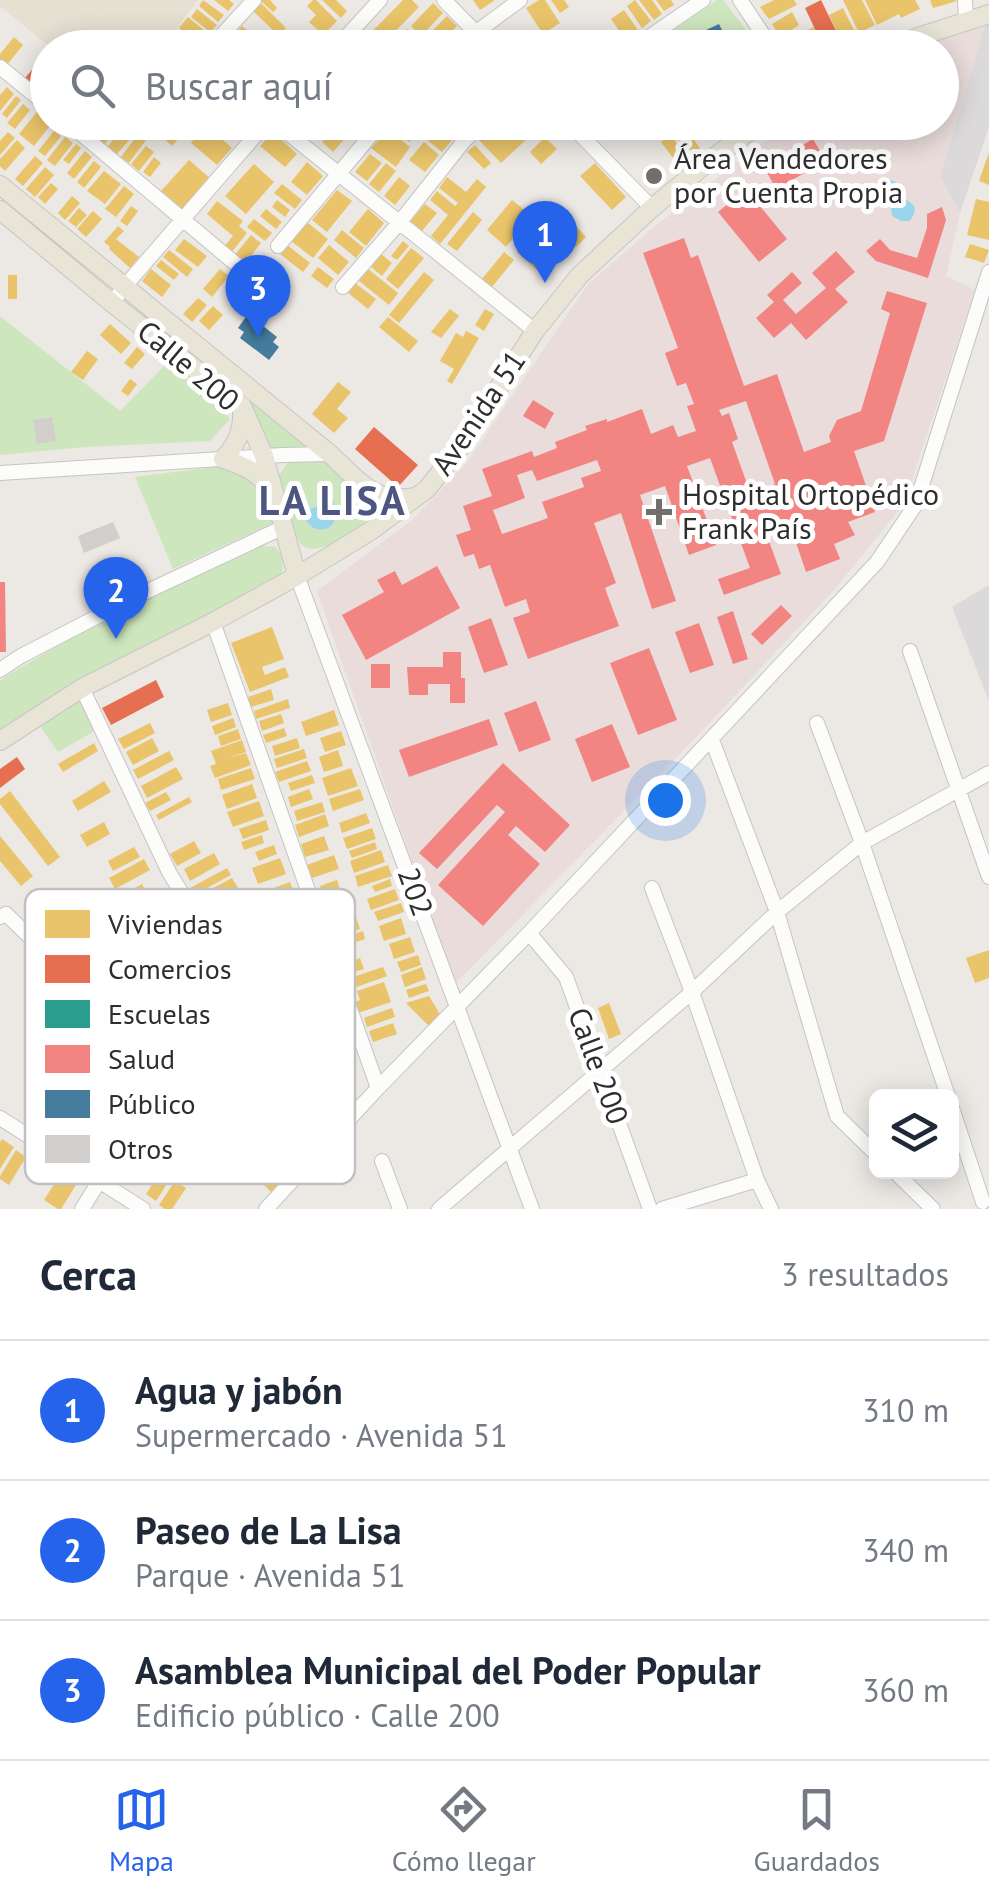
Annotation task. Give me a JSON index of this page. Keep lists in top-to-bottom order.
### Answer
{
  "streets": {
    "main road": ["Calle 200", "Avenida 51"],
    "street": ["202"]
  },
  "crossings": [
    ["Calle 200", "Avenida 51"],
    ["Calle 200", "202"],
    ["Avenida 51", "202"]
  ],
  "districts": ["LA LISA"],
  "places": {
    "other": ["Área Vendedores por Cuenta Propia"],
    "health": ["Hospital Ortopédico Frank País"]
  },
  "legend": [
    "Viviendas",
    "Comercios",
    "Escuelas",
    "Salud",
    "Público",
    "Otros"
  ],
  "page": {
    "search": "Buscar aquí",
    "pins": ["1", "3", "2"],
    "heading": ["Cerca", "3 resultados"],
    "list": [
      {
        "mark": "1",
        "name": "Agua y jabón",
        "note": "Supermercado · Avenida 51",
        "value": "310 m"
      },
      {
        "mark": "2",
        "name": "Paseo de La Lisa",
        "note": "Parque · Avenida 51",
        "value": "340 m"
      },
      {
        "mark": "3",
        "name": "Asamblea Municipal del Poder Popular",
        "note": "Edificio público · Calle 200",
        "value": "360 m"
      }
    ],
    "nav": ["Mapa", "Cómo llegar", "Guardados"]
  }
}
